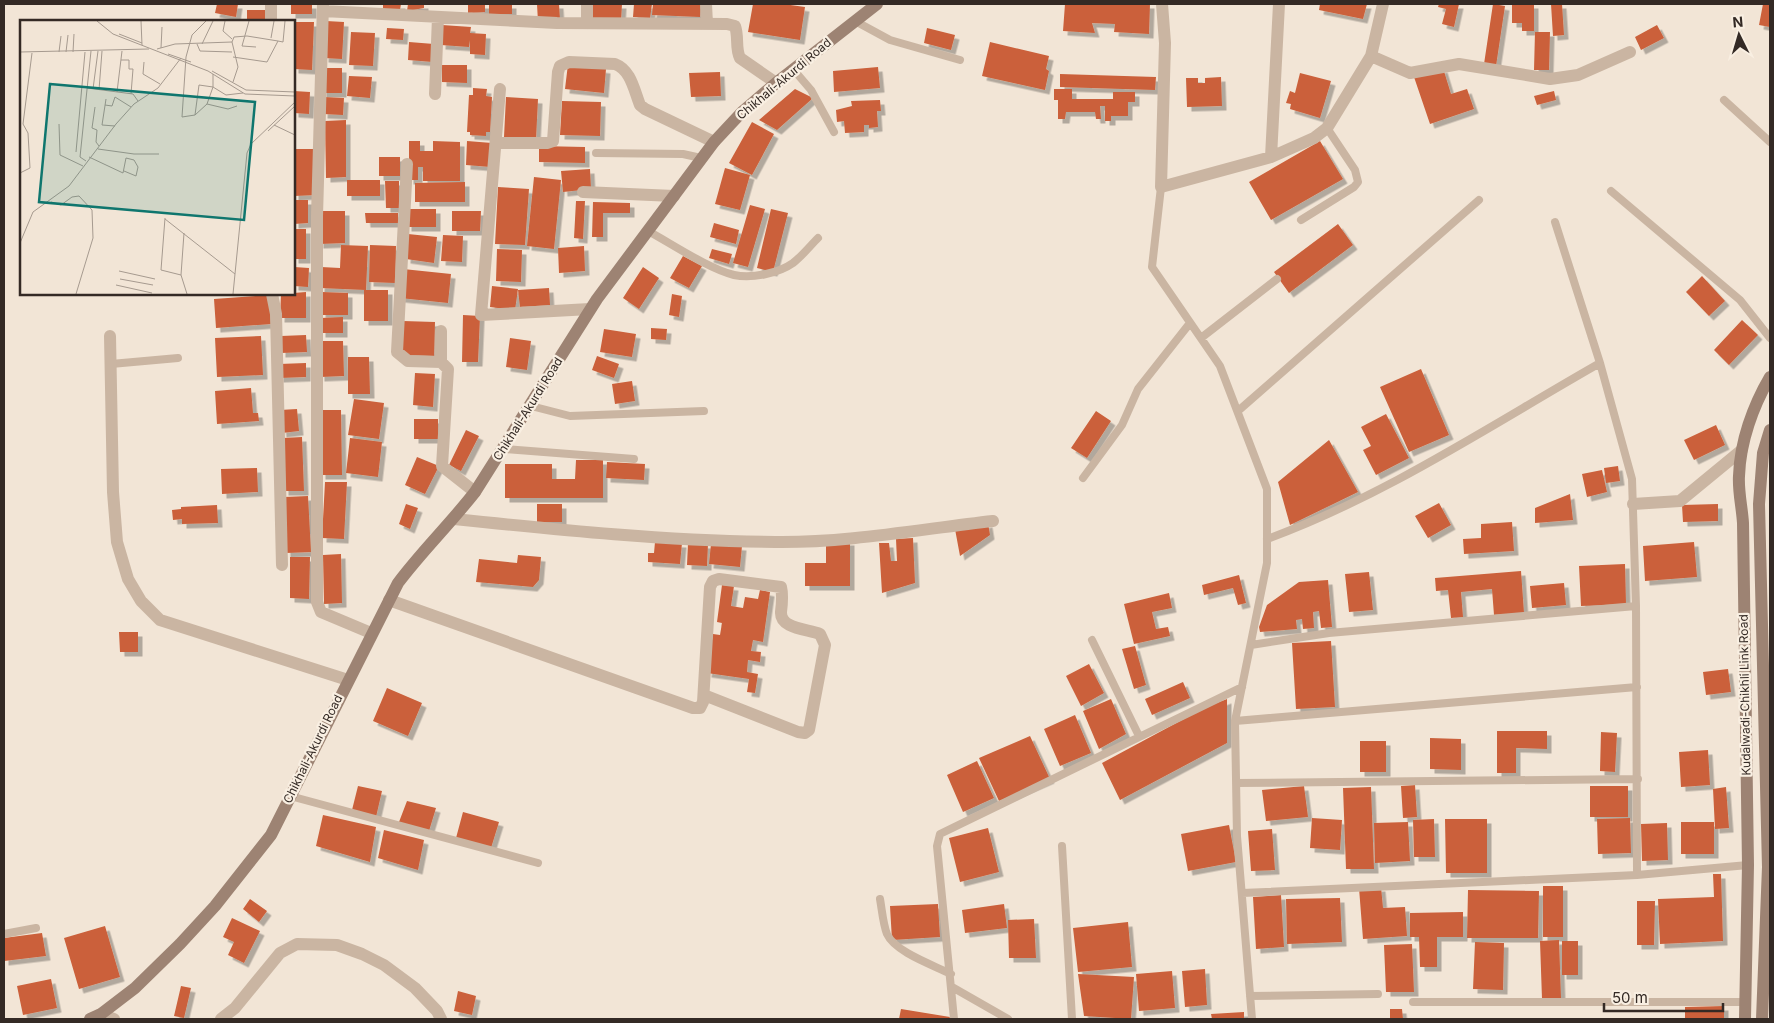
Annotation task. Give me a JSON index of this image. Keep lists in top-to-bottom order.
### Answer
{
  "streets": {
    "main road": ["Chikhali-Akurdi Road", "Kudalwadi-Chikhli Link Road"]
  },
  "scale_bar": "50 m",
  "north": "top"
}
